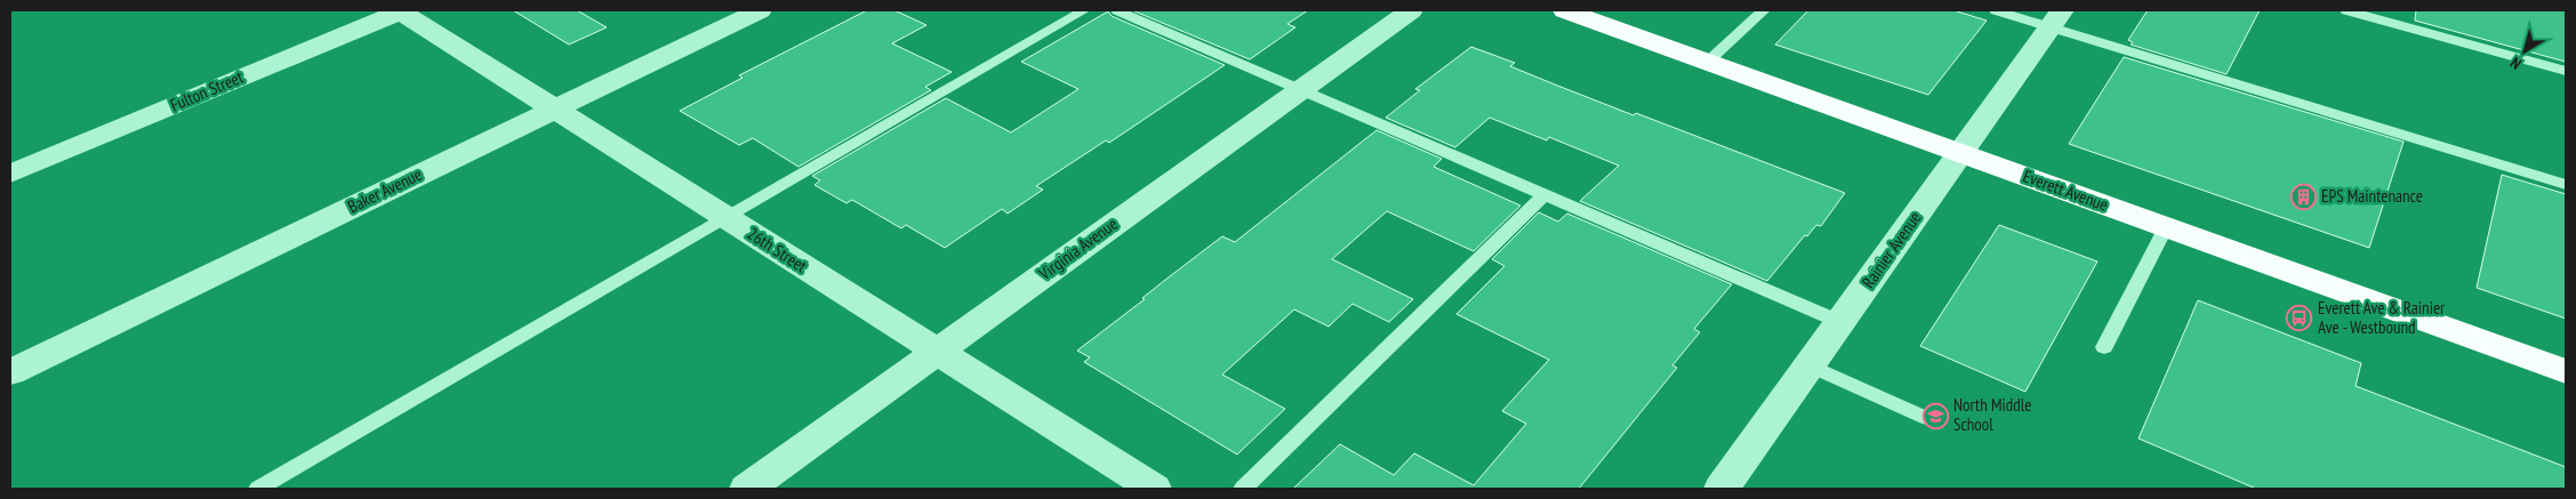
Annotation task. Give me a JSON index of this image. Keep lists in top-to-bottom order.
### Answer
{
  "streets": {
    "main road": ["Everett Avenue"],
    "street": [
      "Fulton Street",
      "Baker Avenue",
      "Virginia Avenue",
      "26th Street",
      "Rainier Avenue"
    ]
  },
  "crossings": [
    ["Fulton Street", "26th Street"],
    ["Baker Avenue", "26th Street"],
    ["Everett Avenue", "Rainier Avenue"],
    ["Virginia Avenue", "26th Street"]
  ],
  "places": {
    "building": ["EPS Maintenance"],
    "bus stop": ["Everett Ave & Rainier Ave - Westbound"],
    "school or university": ["North Middle School"]
  },
  "north": "bottom left"
}
